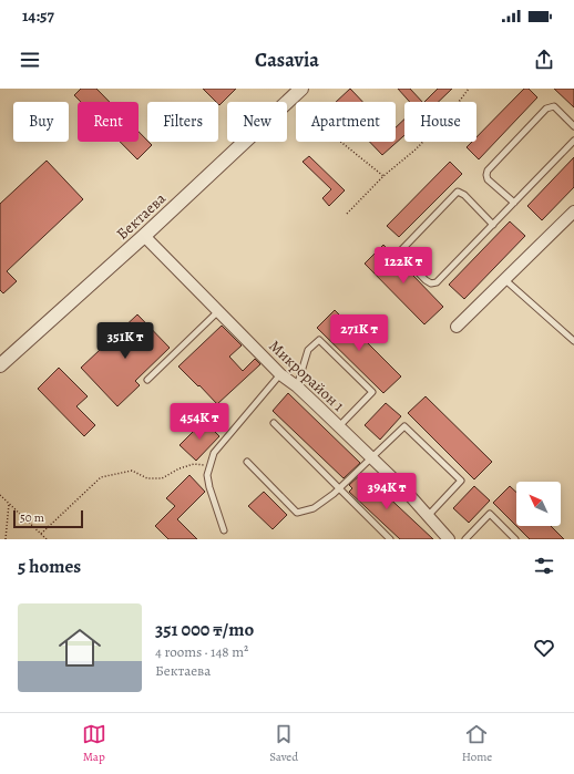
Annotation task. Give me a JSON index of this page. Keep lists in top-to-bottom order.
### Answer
{
  "streets": {
    "street": ["Бектаева", "Микрорайон 1"]
  },
  "crossings": [
    ["Бектаева", "Микрорайон 1"]
  ],
  "scale_bar": "50 m",
  "north": "top left",
  "page": {
    "status": "14:57",
    "header": "Casavia",
    "chip": [
      "Buy",
      "Rent",
      "Filters",
      "New",
      "Apartment",
      "House"
    ],
    "price": [
      "122K ₸",
      "271K ₸",
      "351K ₸",
      "454K ₸",
      "394K ₸"
    ],
    "scale": "50 m",
    "heading": "5 homes",
    "list": [
      {
        "name": "351 000 ₸/mo",
        "note": "4 rooms · 148 m² · Бектаева"
      }
    ],
    "tabs": ["Map", "Saved", "Home"]
  }
}
